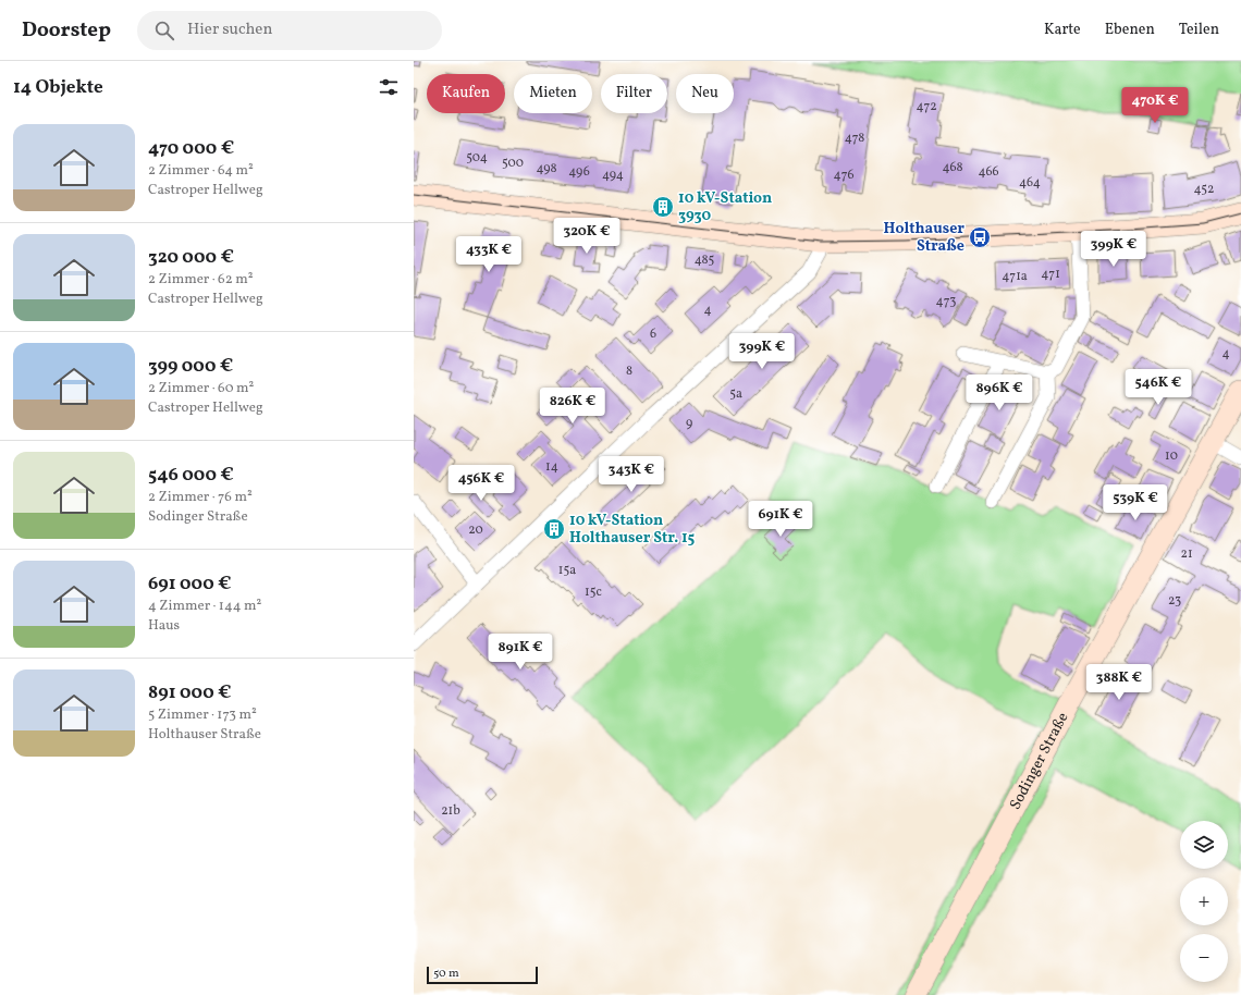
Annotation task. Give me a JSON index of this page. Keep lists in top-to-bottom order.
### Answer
{
  "streets": {
    "main road": ["Sodinger Straße"]
  },
  "places": {
    "building": ["10 kV-Station 3930", "10 kV-Station Holthauser Str. 15"],
    "bus stop": ["Holthauser Straße"]
  },
  "house_numbers": [
    "472",
    "478",
    "504",
    "500",
    "468",
    "498",
    "496",
    "466",
    "494",
    "476",
    "464",
    "452",
    "485",
    "471",
    "471a",
    "473",
    "4",
    "6",
    "4",
    "8",
    "5a",
    "9",
    "10",
    "14",
    "20",
    "21",
    "15a",
    "15c",
    "23",
    "21b"
  ],
  "scale_bar": "50 m",
  "page": {
    "header": "Doorstep",
    "search": "Hier suchen",
    "nav": ["Karte", "Ebenen", "Teilen"],
    "heading": "14 Objekte",
    "chip": [
      "Kaufen",
      "Mieten",
      "Filter",
      "Neu"
    ],
    "price": [
      "470K €",
      "320K €",
      "399K €",
      "433K €",
      "399K €",
      "546K €",
      "896K €",
      "826K €",
      "343K €",
      "456K €",
      "539K €",
      "691K €",
      "891K €",
      "388K €"
    ],
    "list": [
      {
        "name": "470 000 €",
        "note": "2 Zimmer · 64 m² · Castroper Hellweg"
      },
      {
        "name": "320 000 €",
        "note": "2 Zimmer · 62 m² · Castroper Hellweg"
      },
      {
        "name": "399 000 €",
        "note": "2 Zimmer · 60 m² · Castroper Hellweg"
      },
      {
        "name": "546 000 €",
        "note": "2 Zimmer · 76 m² · Sodinger Straße"
      },
      {
        "name": "691 000 €",
        "note": "4 Zimmer · 144 m² · Haus"
      },
      {
        "name": "891 000 €",
        "note": "5 Zimmer · 173 m² · Holthauser Straße"
      }
    ],
    "map_buttons": ["+", "−"],
    "scale": "50 m"
  }
}
